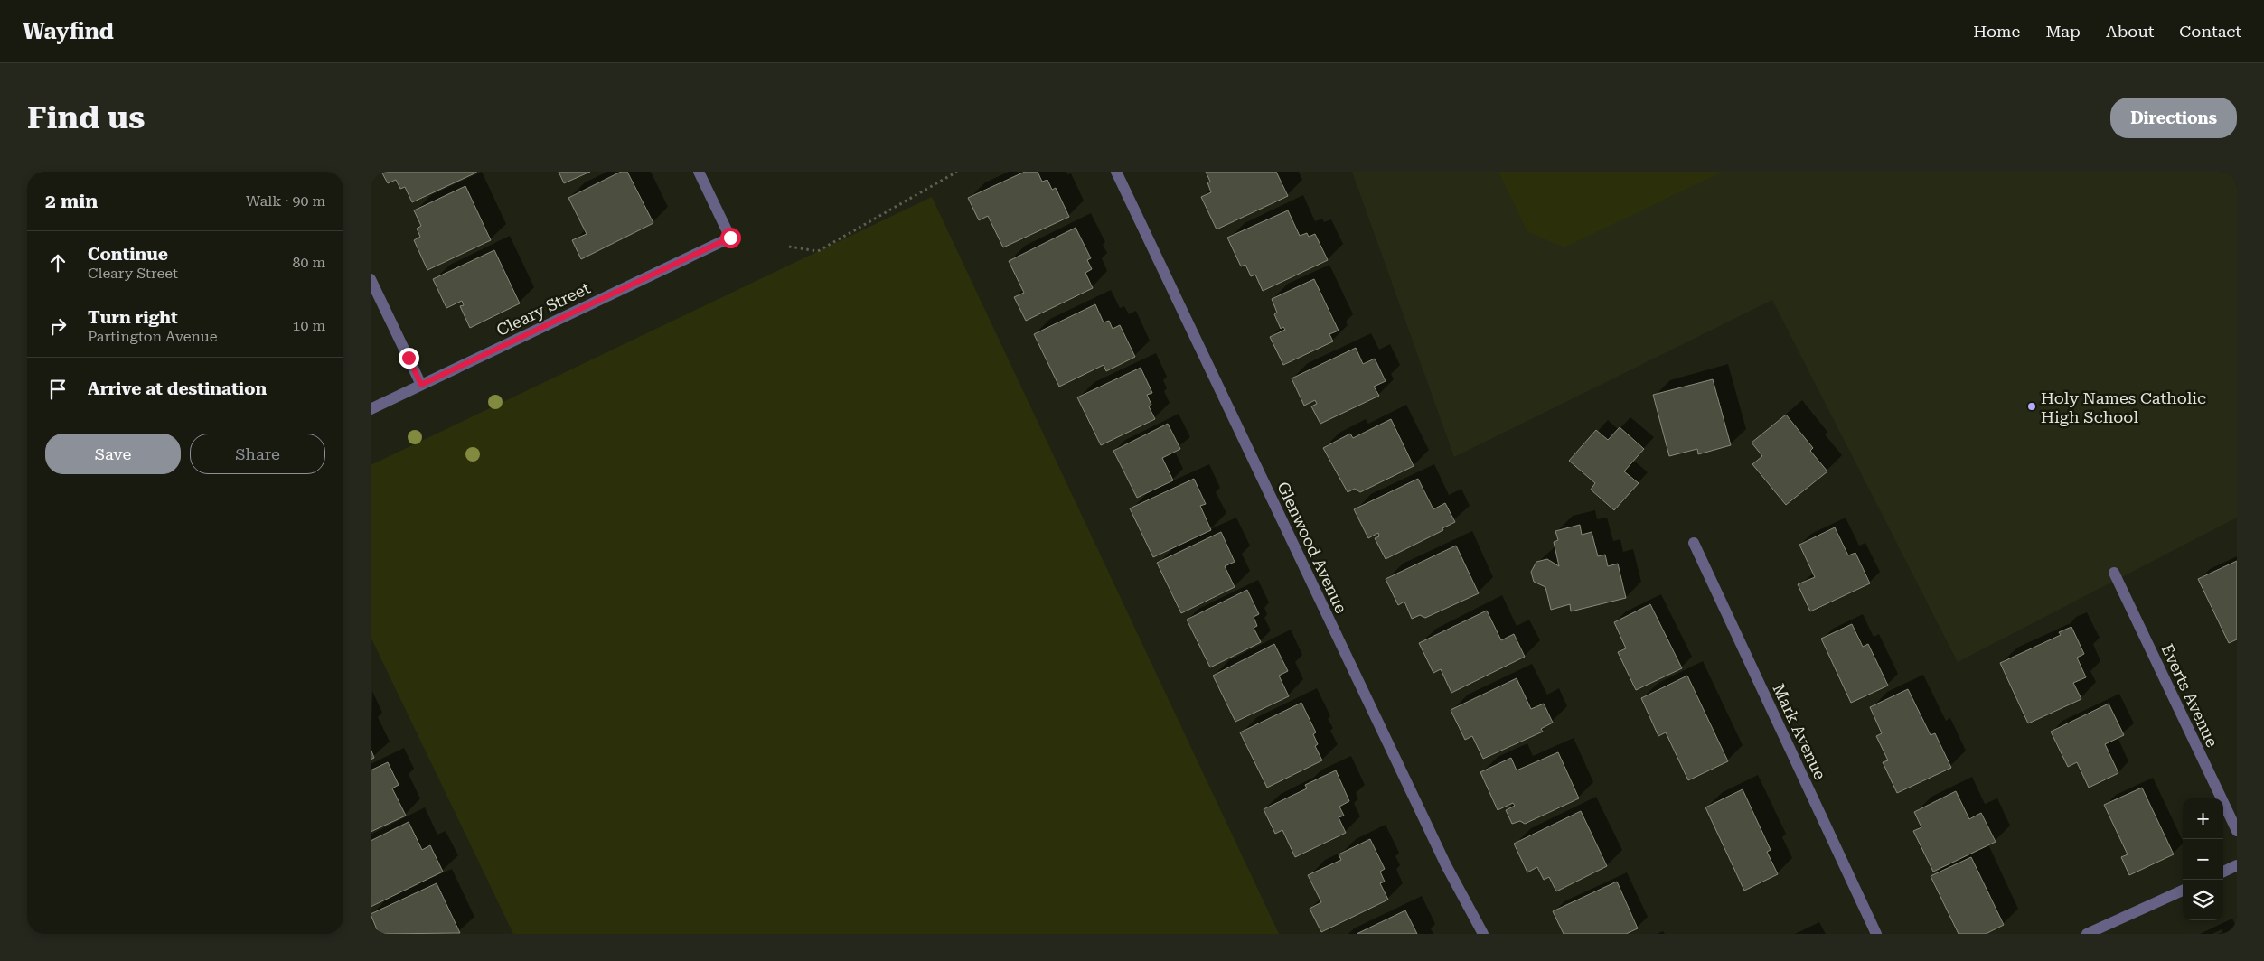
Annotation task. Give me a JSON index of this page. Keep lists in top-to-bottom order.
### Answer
{
  "streets": {
    "street": [
      "Cleary Street",
      "Glenwood Avenue",
      "Everts Avenue",
      "Mark Avenue"
    ]
  },
  "places": ["Holy Names Catholic High School"],
  "page": {
    "header": "Wayfind",
    "nav": [
      "Home",
      "Map",
      "About",
      "Contact"
    ],
    "buttons": [
      "Directions",
      ["Save", "Share"]
    ],
    "title": "Find us",
    "heading": ["2 min", "Walk · 90 m"],
    "list": [
      ["Continue", "Cleary Street", "80 m"],
      ["Turn right", "Partington Avenue", "10 m"],
      "Arrive at destination"
    ],
    "map_buttons": ["+", "−"]
  }
}
